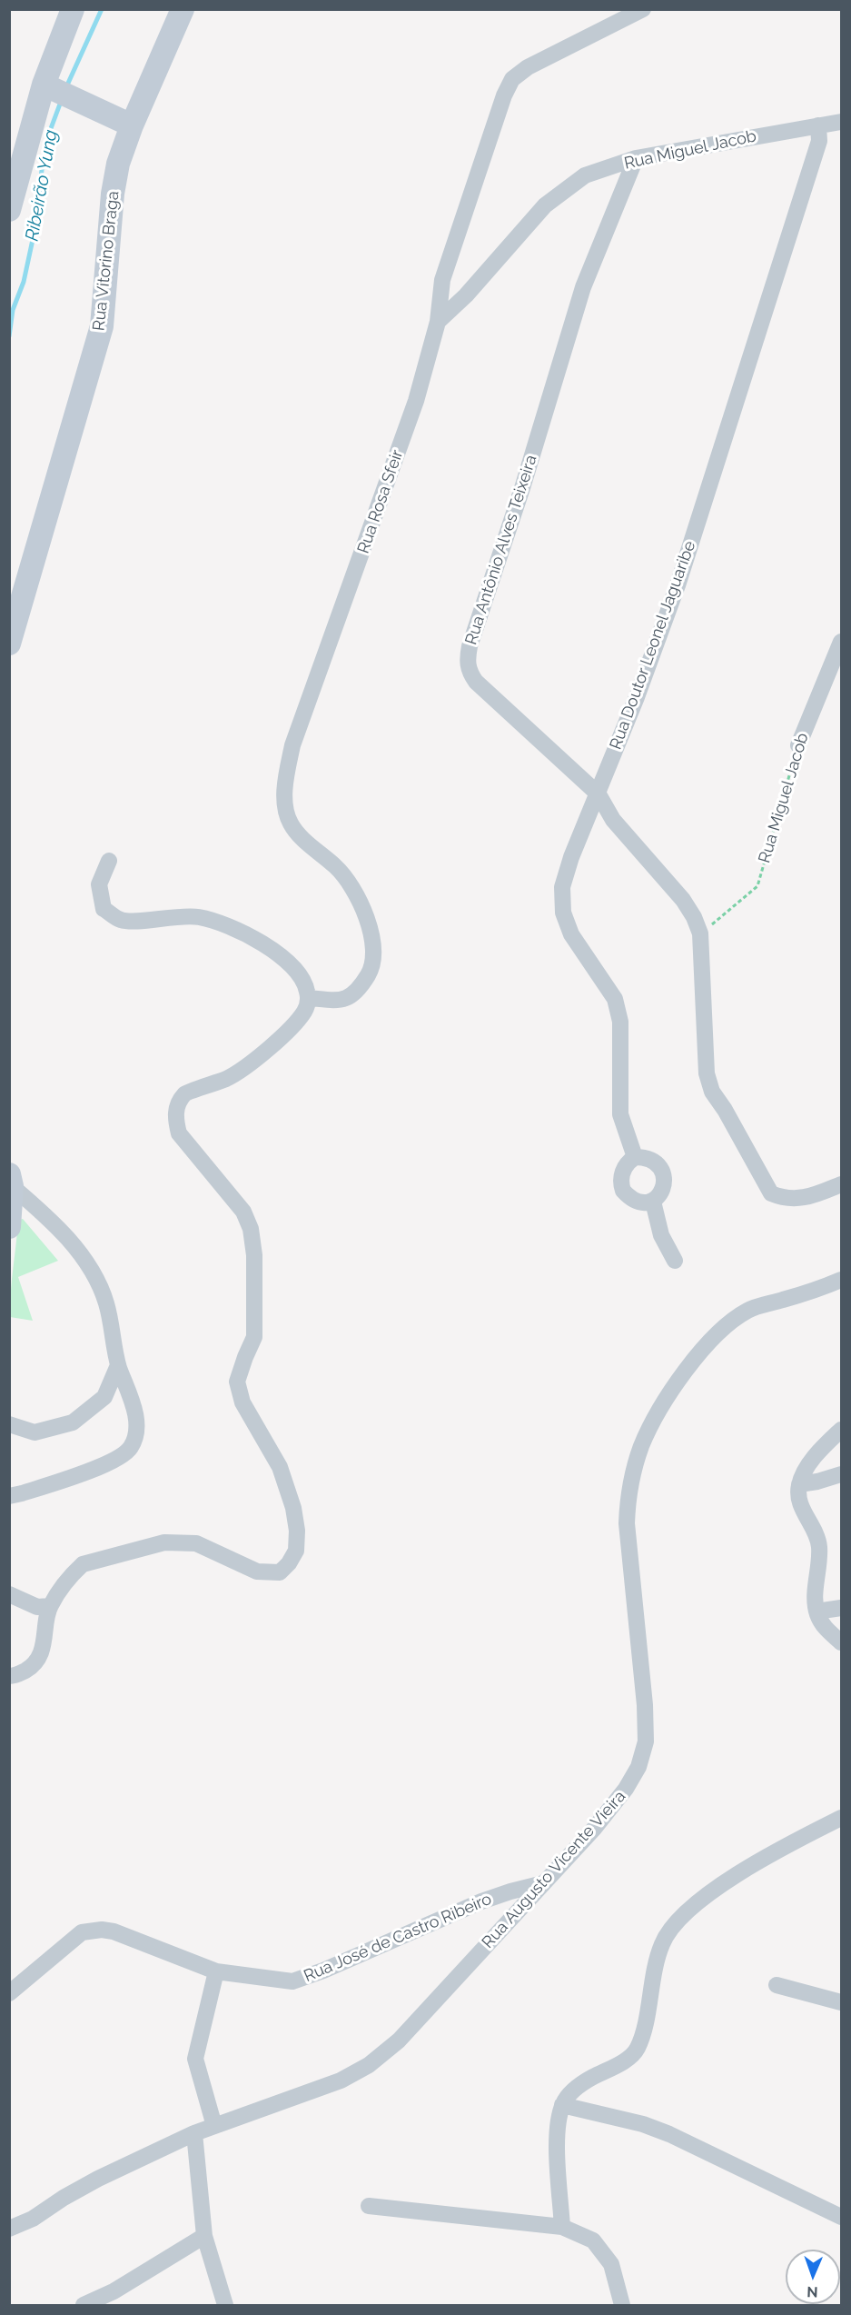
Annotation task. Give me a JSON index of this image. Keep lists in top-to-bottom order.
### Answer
{
  "streets": {
    "main road": ["Rua Vitorino Braga"],
    "street": [
      "Rua Miguel Jacob",
      "Rua Rosa Sfeir",
      "Rua Antônio Alves Teixeira",
      "Rua Doutor Leonel Jaguaribe",
      "Rua Augusto Vicente Vieira",
      "Rua José de Castro Ribeiro"
    ]
  },
  "crossings": [
    ["Rua Miguel Jacob", "Rua Rosa Sfeir"],
    ["Rua Miguel Jacob", "Rua Antônio Alves Teixeira"],
    ["Rua Miguel Jacob", "Rua Doutor Leonel Jaguaribe"],
    ["Rua Antônio Alves Teixeira", "Rua Doutor Leonel Jaguaribe"],
    ["Rua Augusto Vicente Vieira", "Rua José de Castro Ribeiro"]
  ],
  "water": ["Ribeirão Yung"],
  "north": "bottom"
}
